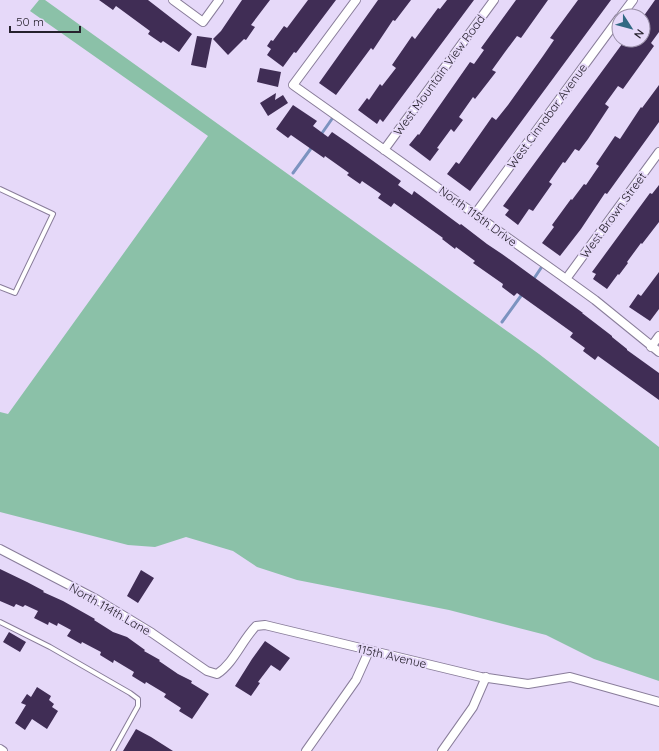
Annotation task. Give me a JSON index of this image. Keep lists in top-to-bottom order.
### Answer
{
  "streets": {
    "street": [
      "West Mountain View Road",
      "West Cinnabar Avenue",
      "West Brown Street",
      "North 115th Drive",
      "North 114th Lane",
      "115th Avenue"
    ]
  },
  "crossings": [
    ["West Mountain View Road", "North 115th Drive"],
    ["West Cinnabar Avenue", "North 115th Drive"],
    ["West Brown Street", "North 115th Drive"],
    ["North 114th Lane", "115th Avenue"]
  ],
  "scale_bar": "50 m",
  "north": "bottom right"
}
